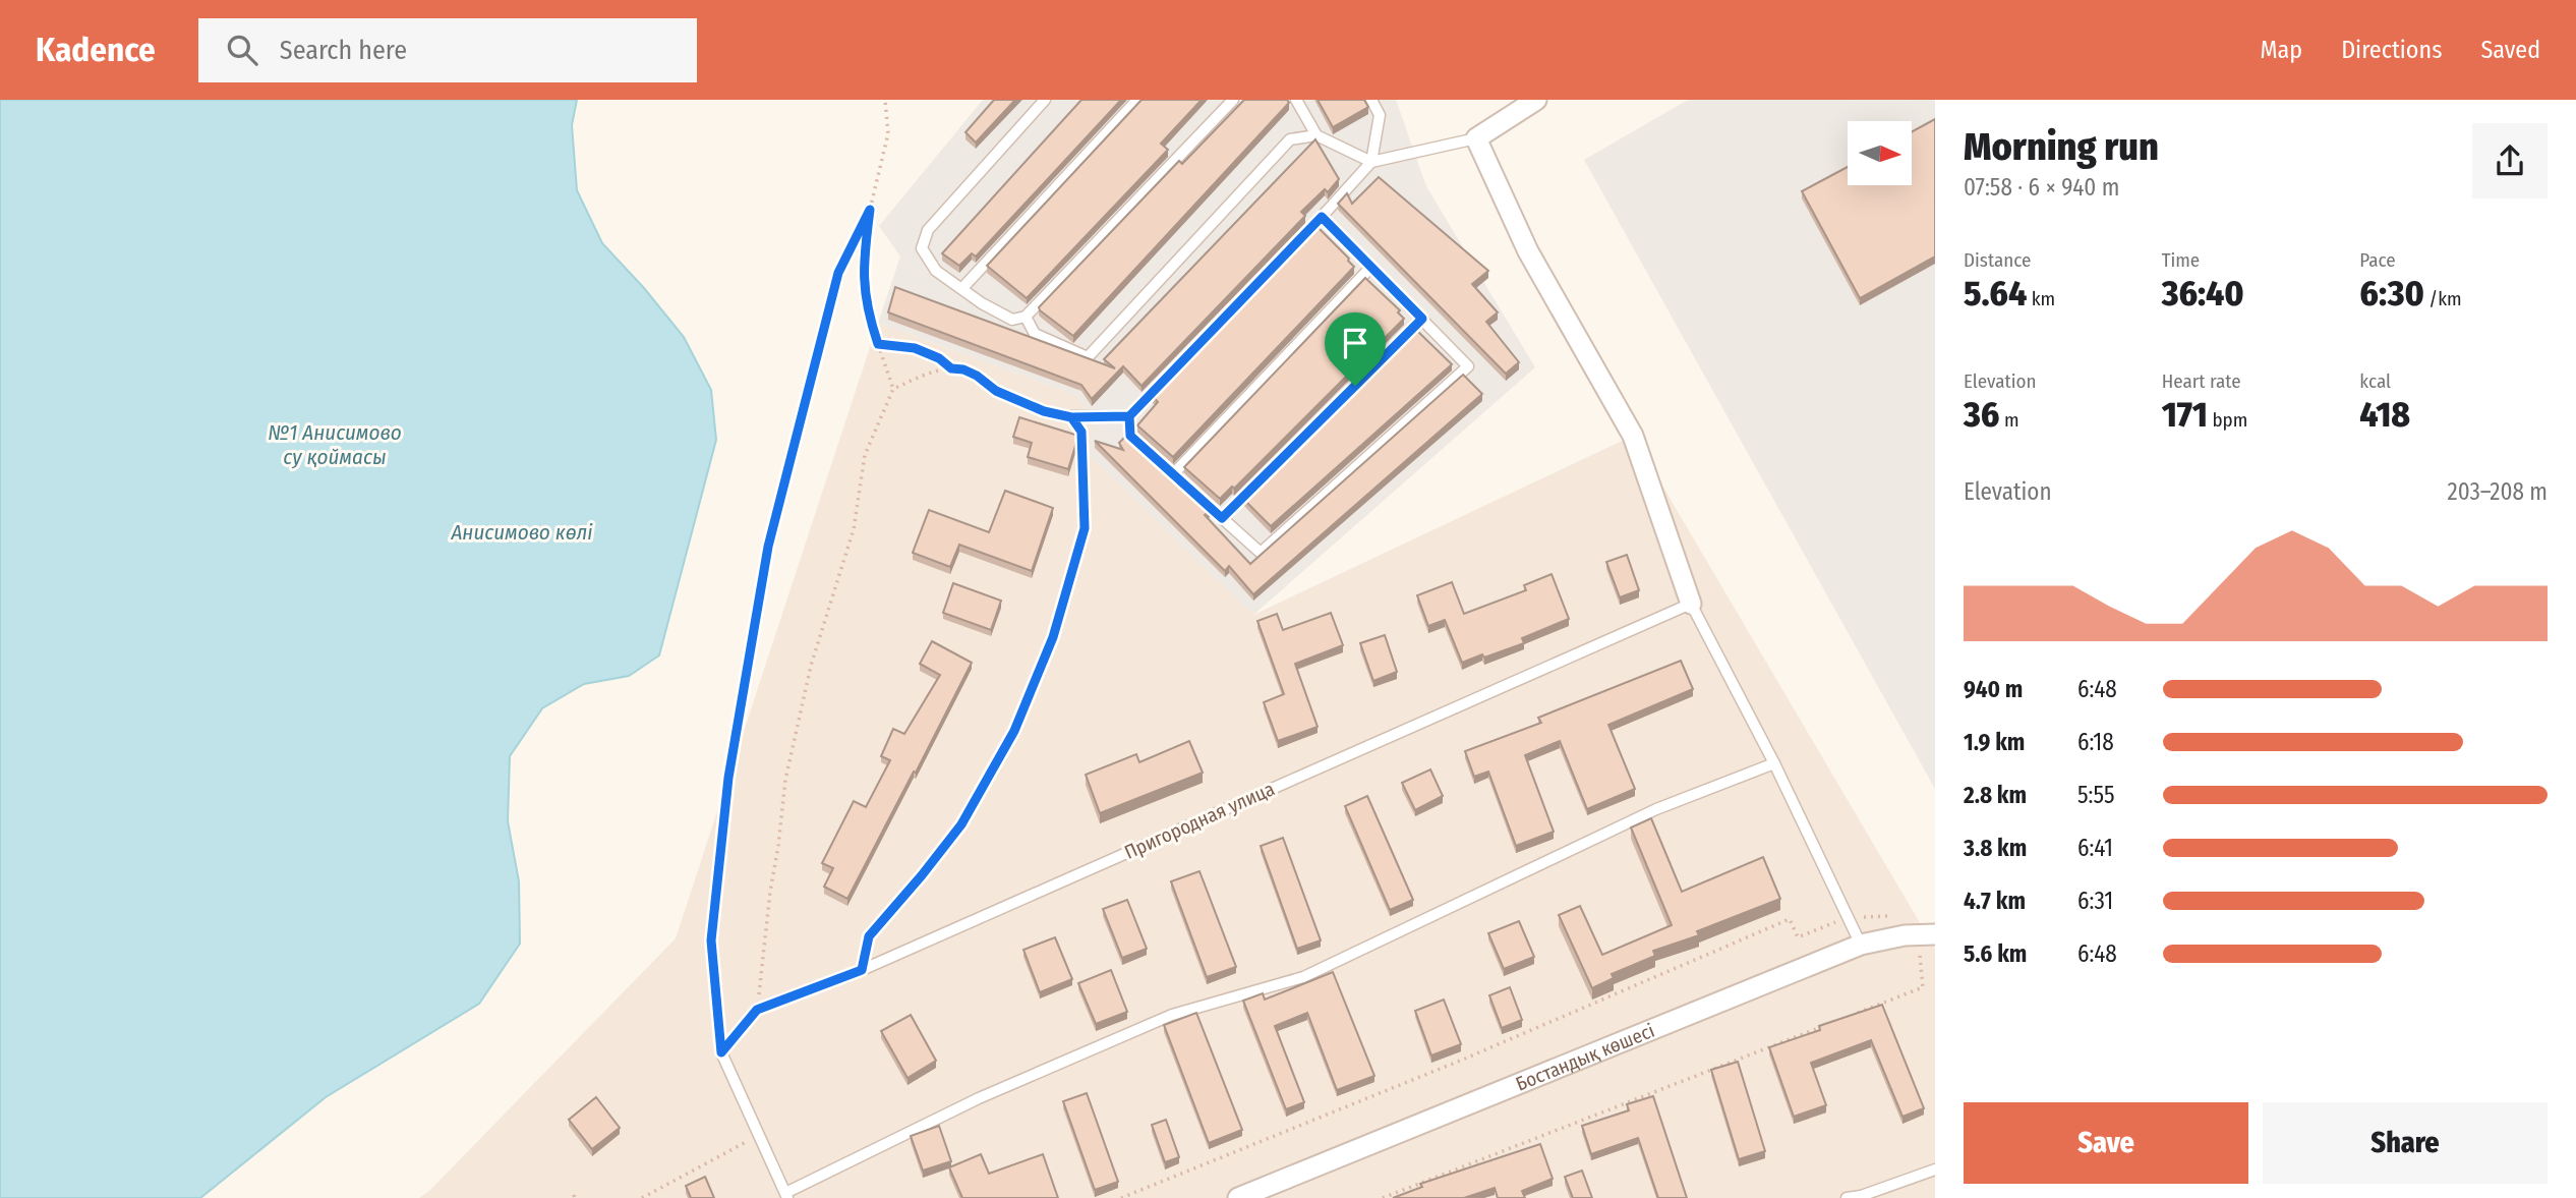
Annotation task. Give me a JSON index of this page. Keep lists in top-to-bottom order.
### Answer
{
  "streets": {
    "street": ["Бостандық көшесі"],
    "lane": ["Пригородная улица"]
  },
  "water": ["№1 Анисимово су қоймасы", "Анисимово көлі"],
  "north": "right",
  "page": {
    "header": "Kadence",
    "search": "Search here",
    "nav": ["Map", "Directions", "Saved"],
    "heading": ["Morning run", "07:58 · 6 × 940 m"],
    "stats": [
      ["Distance", "5.64 km"],
      ["Time", "36:40"],
      ["Pace", "6:30 /km"],
      ["Elevation", "36 m"],
      ["Heart rate", "171 bpm"],
      ["kcal", "418"]
    ],
    "chart": ["Elevation", "203–208 m"],
    "list": [
      {
        "name": "940 m",
        "note": "6:48"
      },
      {
        "name": "1.9 km",
        "note": "6:18"
      },
      {
        "name": "2.8 km",
        "note": "5:55"
      },
      {
        "name": "3.8 km",
        "note": "6:41"
      },
      {
        "name": "4.7 km",
        "note": "6:31"
      },
      {
        "name": "5.6 km",
        "note": "6:48"
      }
    ],
    "buttons": ["Save", "Share"]
  }
}
